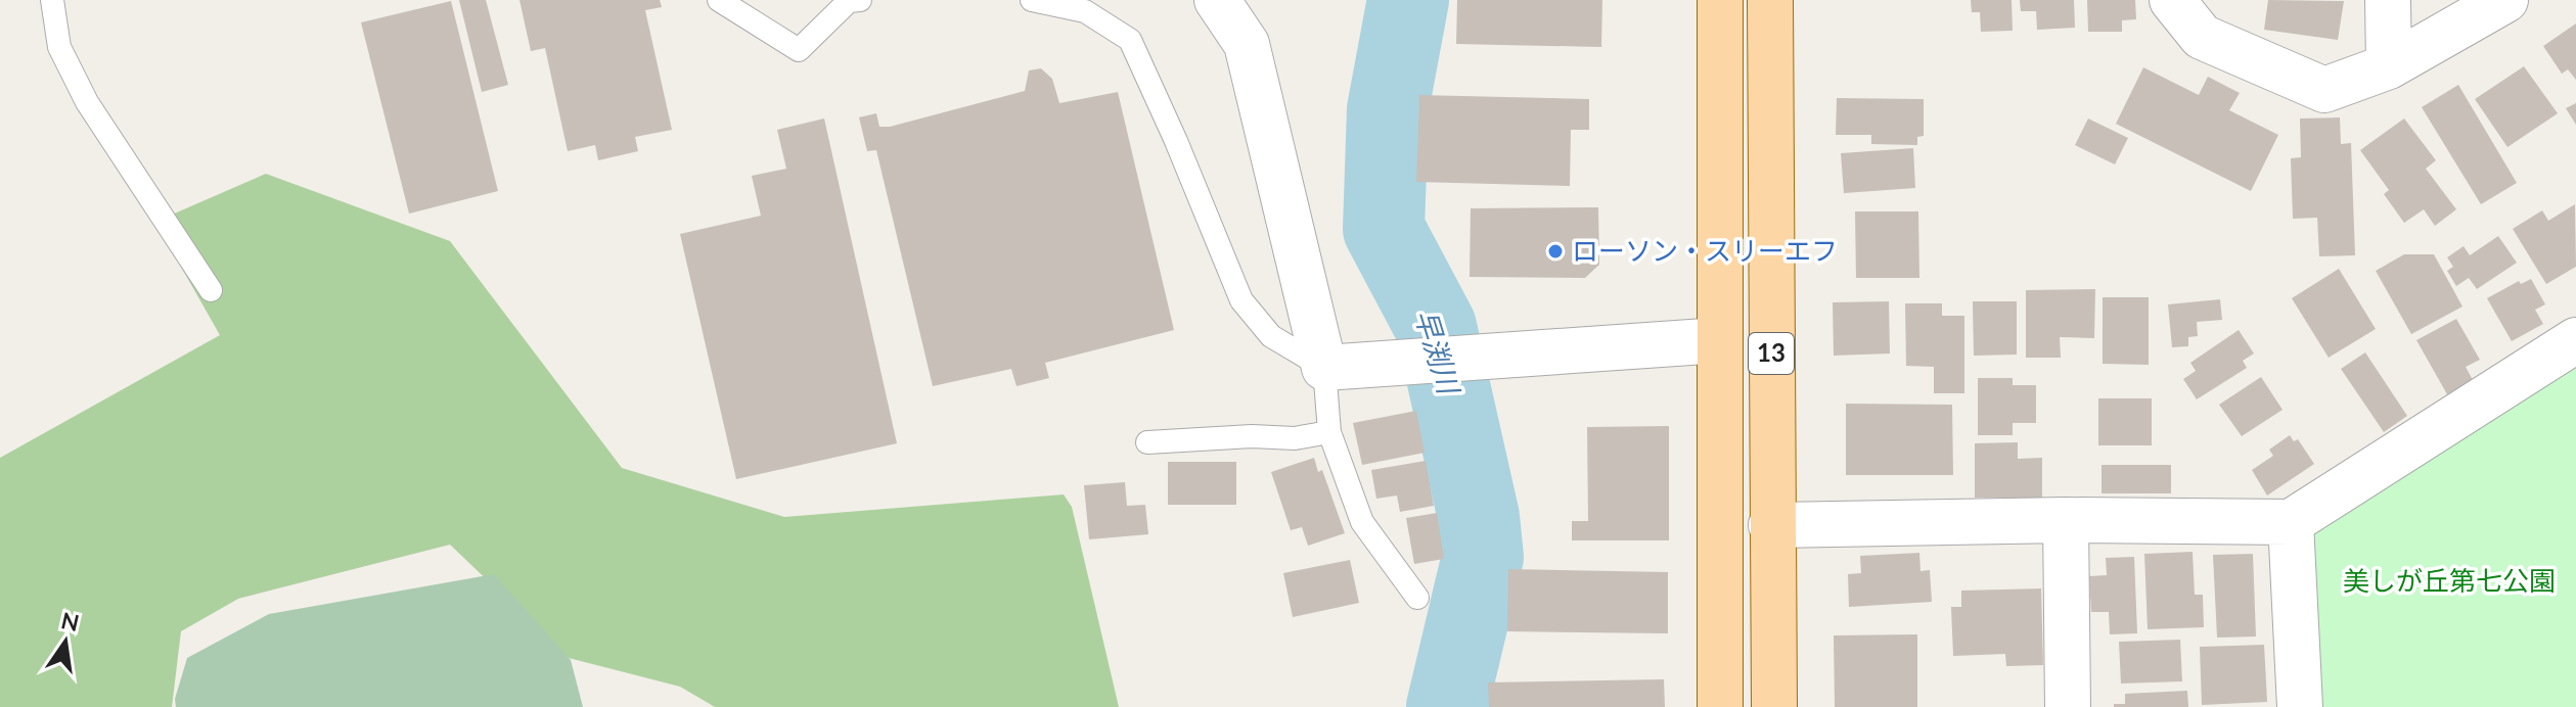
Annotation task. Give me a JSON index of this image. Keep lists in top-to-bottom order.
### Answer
{
  "streets": {
    "main road": ["13"]
  },
  "water": ["早渕川"],
  "parks": ["美しが丘第七公園"],
  "places": ["ローソン・スリーエフ"],
  "north": "top"
}
